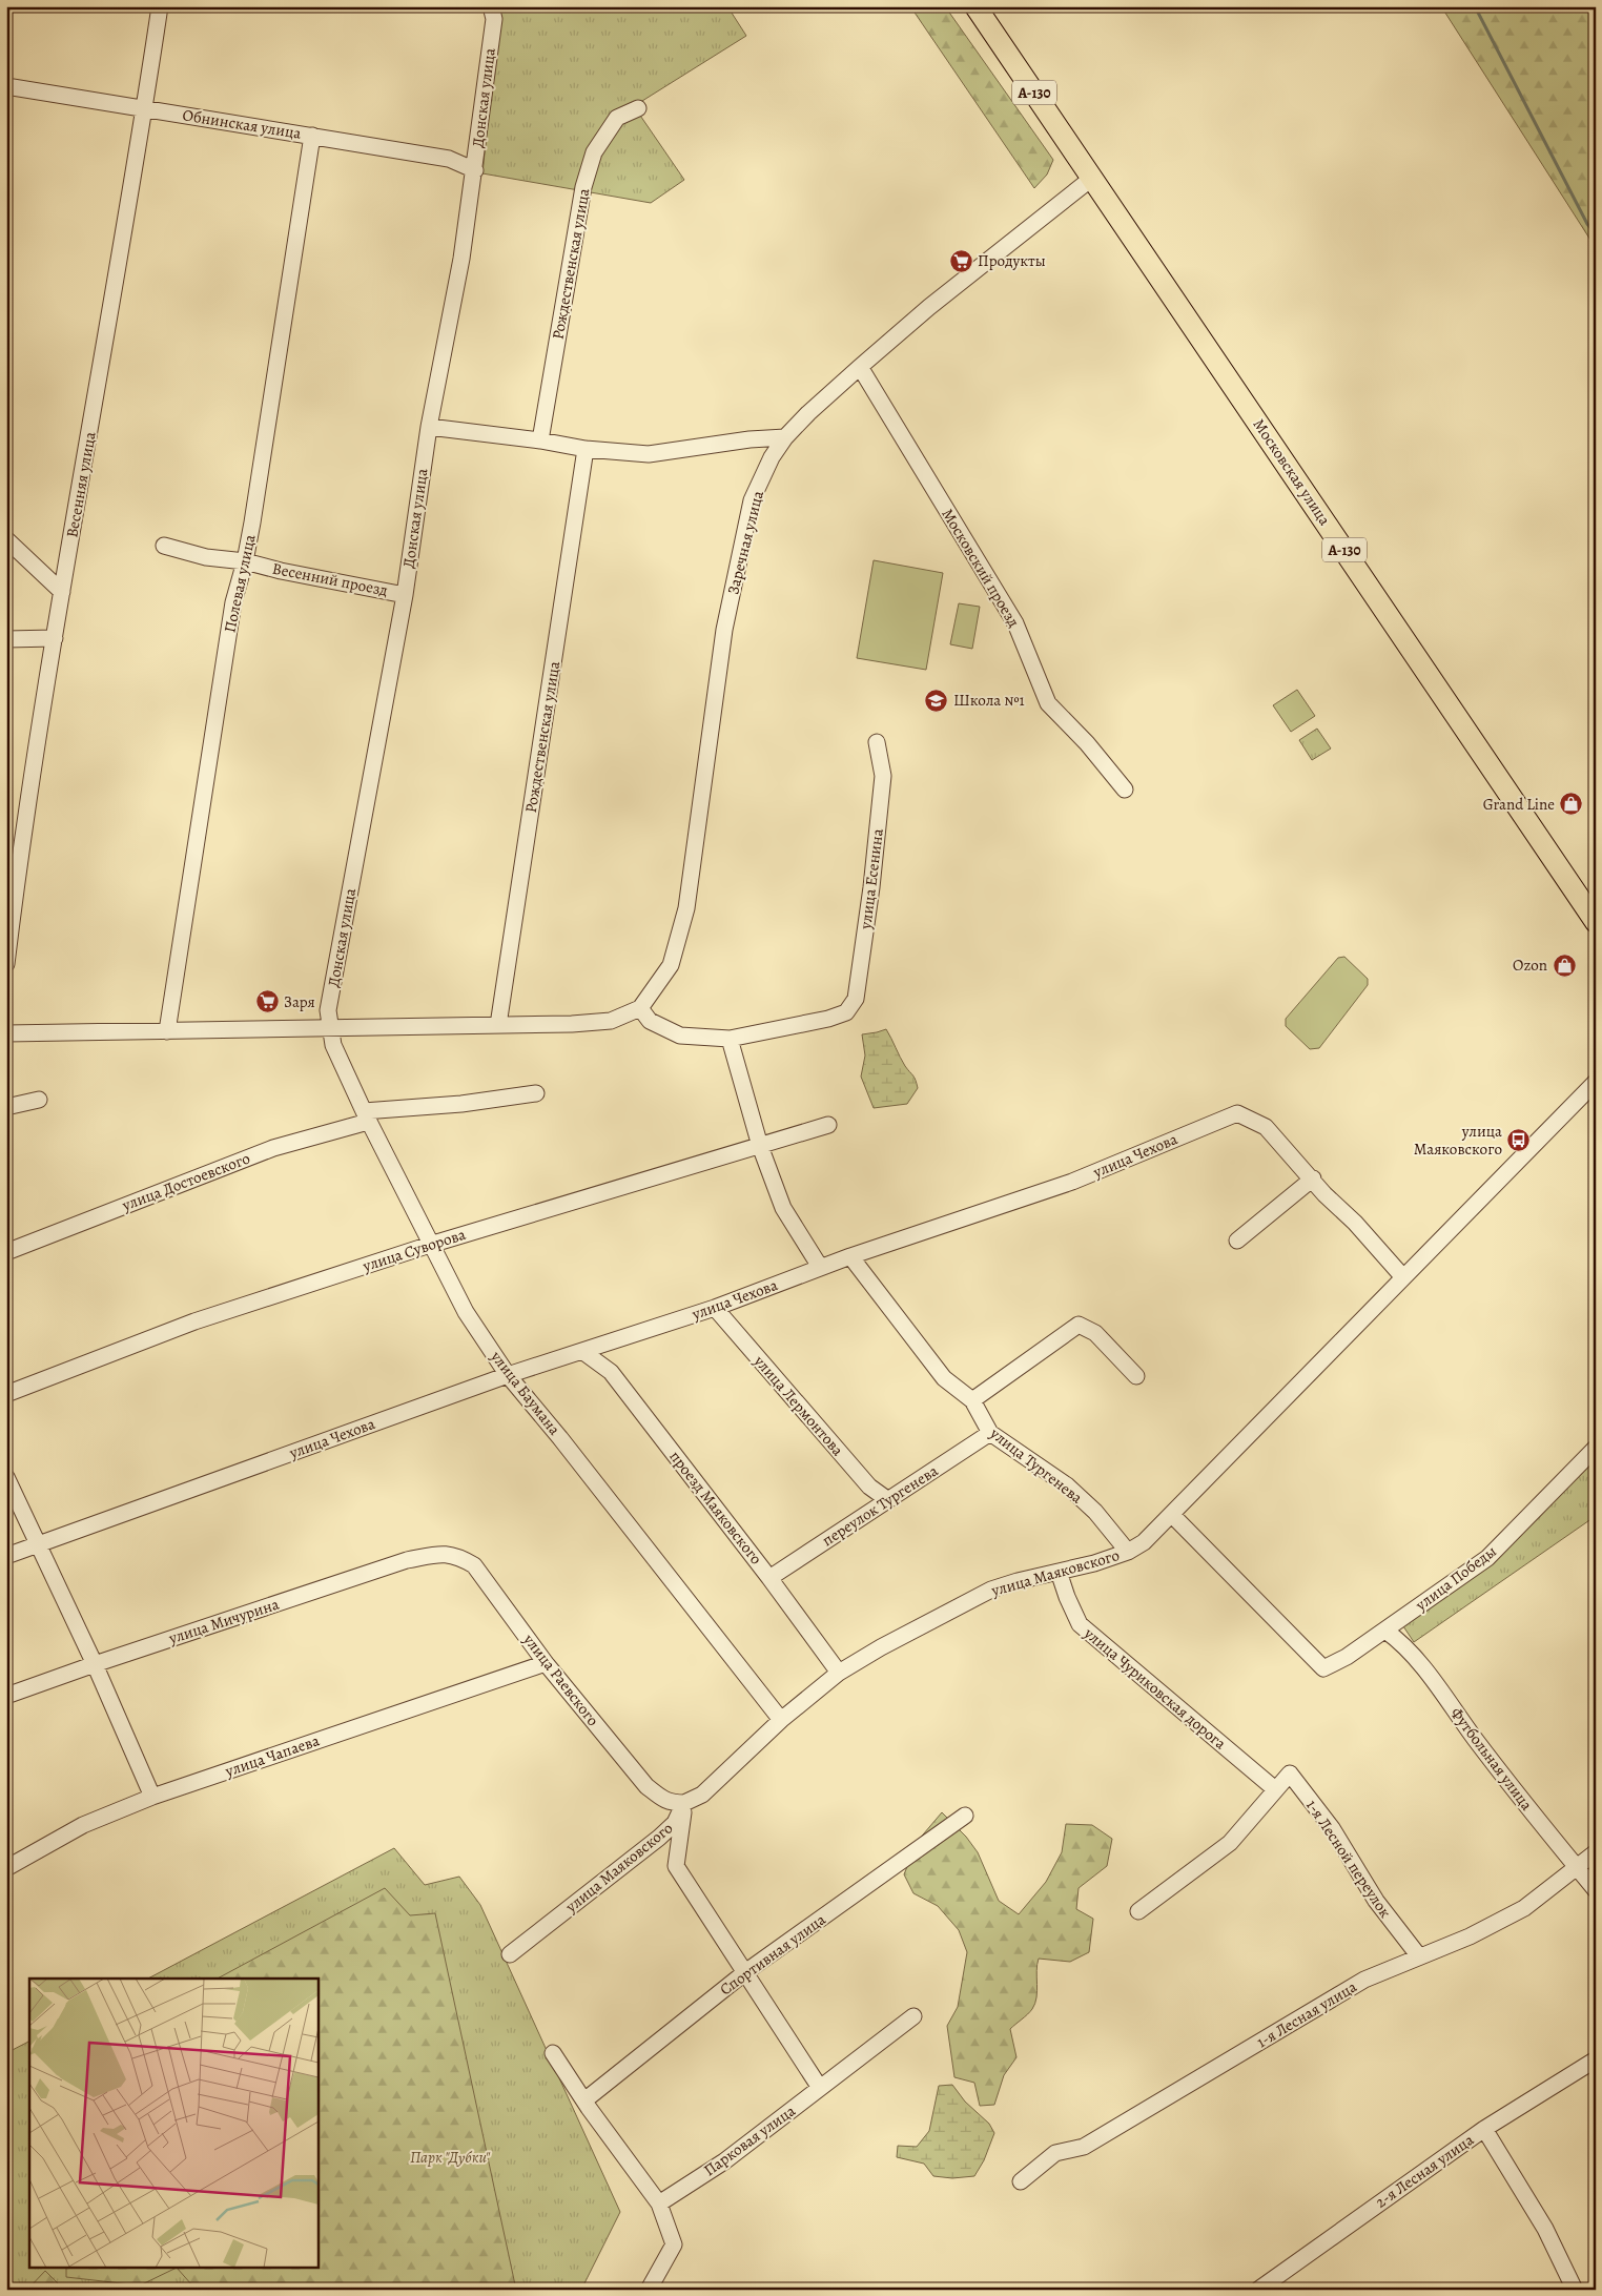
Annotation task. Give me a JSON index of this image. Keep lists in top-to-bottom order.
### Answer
{
  "streets": {
    "main road": ["А-130", "Московская улица"],
    "street": [
      "Донская улица",
      "Обнинская улица",
      "Рождественская улица",
      "Весенняя улица",
      "Заречная улица",
      "Московский проезд",
      "Весенний проезд",
      "Полевая улица",
      "улица Есенина",
      "улица Чехова",
      "улица Достоевского",
      "улица Суворова",
      "улица Баумана",
      "улица Лермонтова",
      "улица Тургенева",
      "переулок Тургенева",
      "проезд Маяковского",
      "улица Маяковского",
      "улица Победы",
      "улица Мичурина",
      "улица Раевского",
      "улица Чуриковская дорога",
      "улица Чапаева",
      "Футбольная улица",
      "1-я Лесной переулок",
      "Спортивная улица",
      "1-я Лесная улица",
      "Парковая улица",
      "2-я Лесная улица"
    ]
  },
  "crossings": [
    ["А-130", "Московская улица"],
    ["А-130", "Заречная улица"],
    ["Донская улица", "Обнинская улица"],
    ["Донская улица", "Весенний проезд"],
    ["Донская улица", "улица Баумана"],
    ["Обнинская улица", "Весенняя улица"],
    ["Обнинская улица", "Полевая улица"],
    ["Московская улица", "Заречная улица"],
    ["Заречная улица", "Московский проезд"],
    ["Весенний проезд", "Полевая улица"],
    ["улица Чехова", "улица Баумана"],
    ["улица Чехова", "улица Лермонтова"],
    ["улица Чехова", "улица Тургенева"],
    ["улица Чехова", "проезд Маяковского"],
    ["улица Чехова", "улица Маяковского"],
    ["улица Достоевского", "улица Баумана"],
    ["улица Суворова", "улица Баумана"],
    ["улица Баумана", "улица Маяковского"],
    ["улица Лермонтова", "переулок Тургенева"],
    ["улица Тургенева", "переулок Тургенева"],
    ["улица Тургенева", "улица Маяковского"],
    ["переулок Тургенева", "проезд Маяковского"],
    ["проезд Маяковского", "улица Маяковского"],
    ["улица Маяковского", "улица Победы"],
    ["улица Маяковского", "улица Раевского"],
    ["улица Маяковского", "улица Чуриковская дорога"],
    ["улица Победы", "Футбольная улица"],
    ["улица Мичурина", "улица Раевского"],
    ["улица Раевского", "улица Чапаева"],
    ["улица Чуриковская дорога", "1-я Лесной переулок"],
    ["Футбольная улица", "1-я Лесная улица"],
    ["1-я Лесной переулок", "1-я Лесная улица"]
  ],
  "parks": ["Парк \"Дубки\""],
  "places": {
    "supermarket": ["Продукты", "Заря"],
    "school or university": ["Школа №1"],
    "shop": ["Grand Line", "Ozon"],
    "bus stop": ["улица Маяковского"]
  }
}
